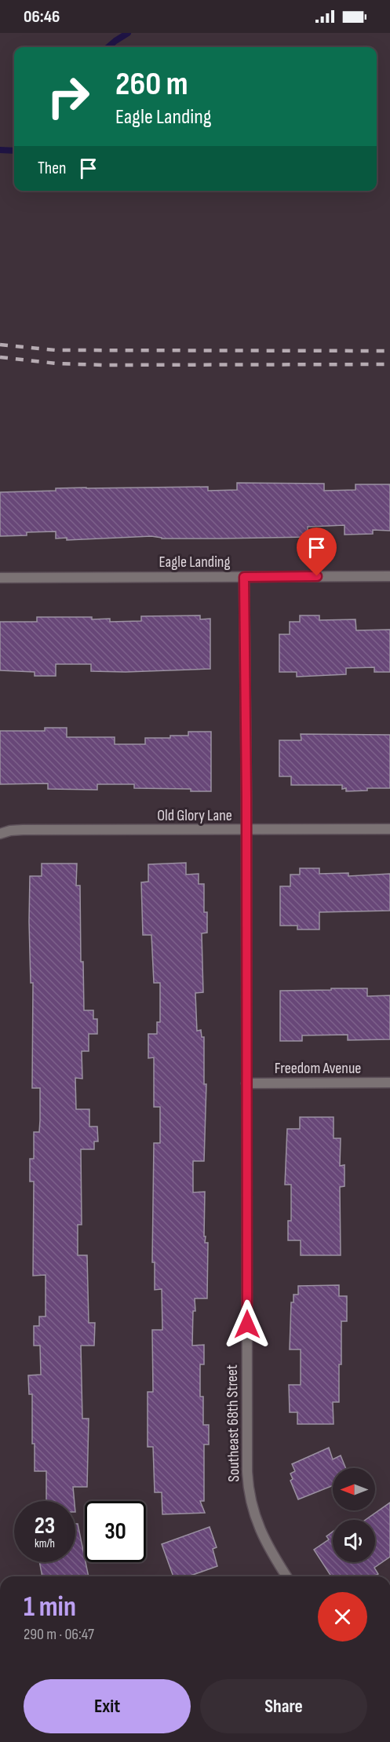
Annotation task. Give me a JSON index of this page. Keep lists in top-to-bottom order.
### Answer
{
  "streets": {
    "street": [
      "Eagle Landing",
      "Old Glory Lane",
      "Freedom Avenue",
      "Southeast 68th Street"
    ]
  },
  "crossings": [
    ["Eagle Landing", "Southeast 68th Street"],
    ["Old Glory Lane", "Southeast 68th Street"],
    ["Freedom Avenue", "Southeast 68th Street"]
  ],
  "north": "left",
  "page": {
    "status": "06:46",
    "turn": ["260 m", "Eagle Landing"],
    "then": "Then",
    "speed": "23 km/h",
    "limit": "30",
    "heading": ["1 min", "290 m · 06:47"],
    "buttons": ["Exit", "Share"]
  }
}
